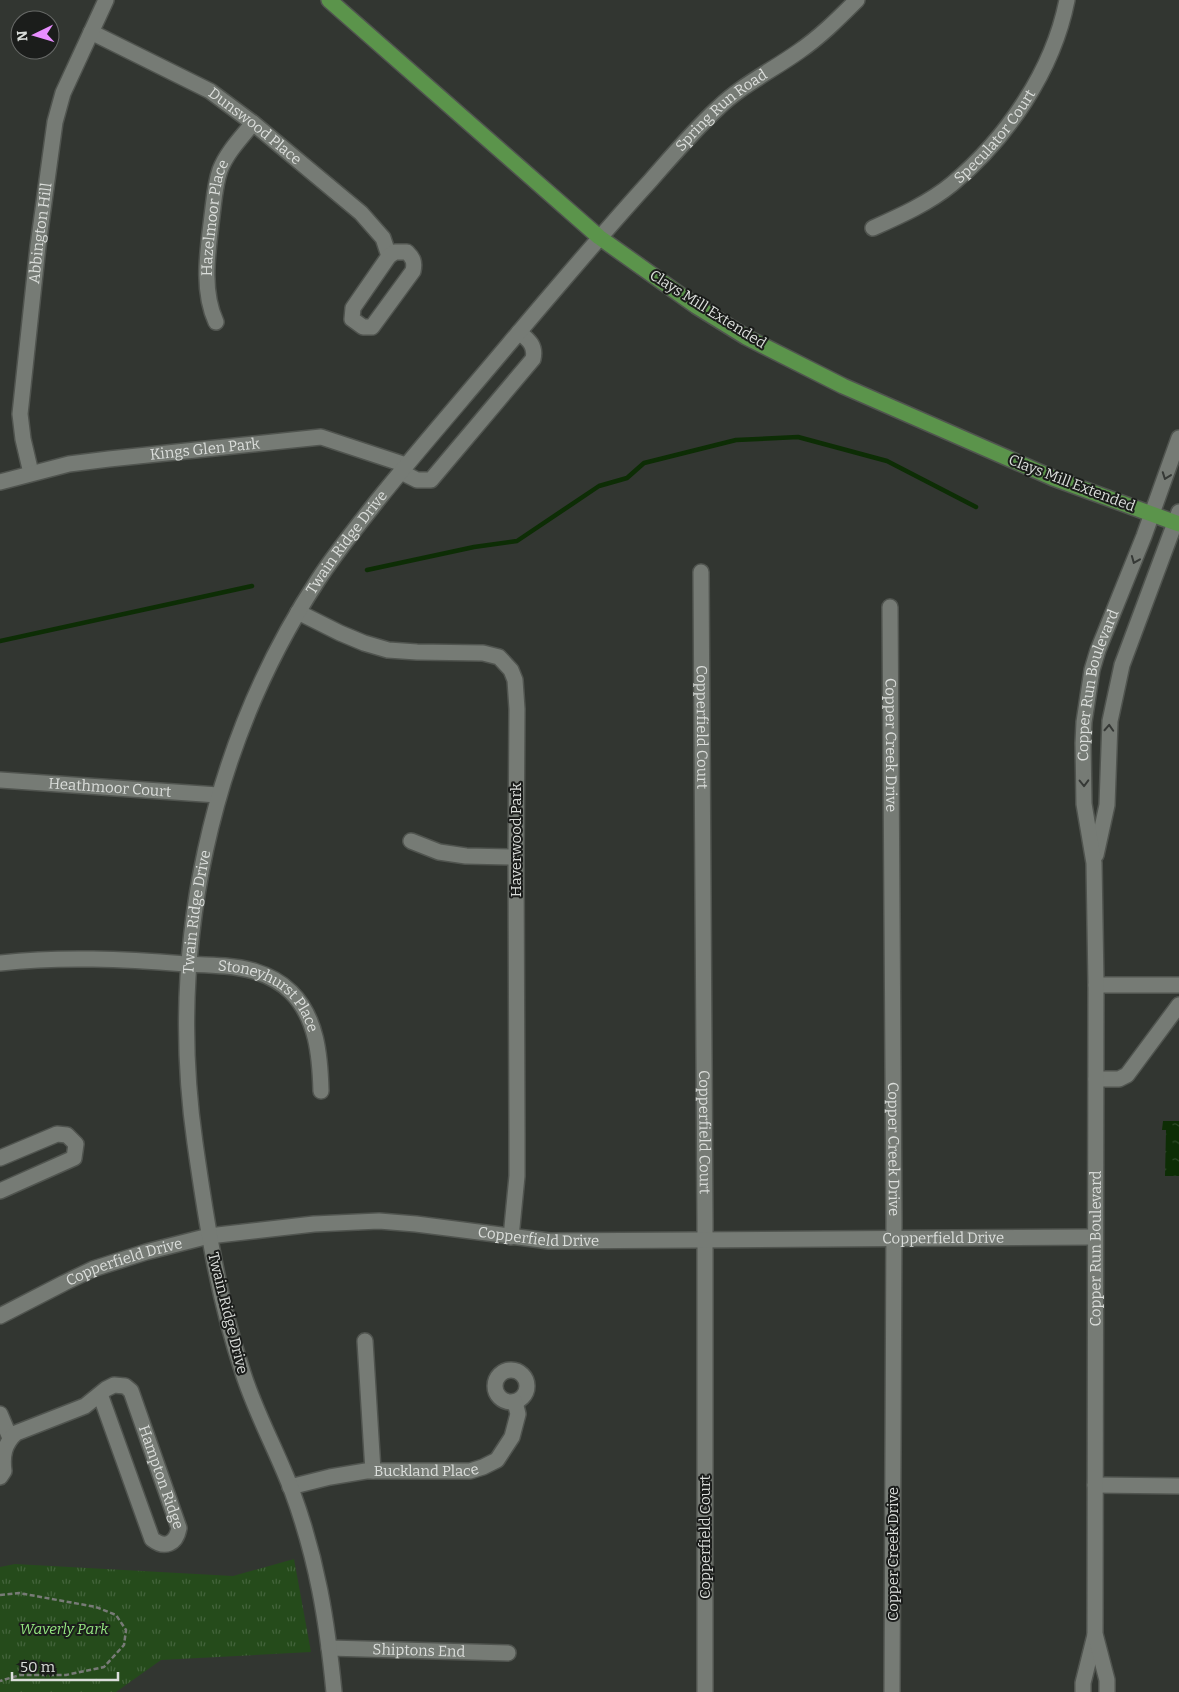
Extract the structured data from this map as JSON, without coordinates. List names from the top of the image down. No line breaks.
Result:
{"streets":{"main road":["Clays Mill Extended"],"street":["Spring Run Road","Dunswood Place","Speculator Court","Hazelmoor Place","Abbington Hill","Kings Glen Park","Twain Ridge Drive","Copper Run Boulevard","Copperfield Court","Copper Creek Drive","Heathmoor Court","Haverwood Park","Stoneyhurst Place","Copperfield Drive","Buckland Place","Hampton Ridge","Shiptons End"]},"crossings":[["Spring Run Road","Clays Mill Extended"],["Spring Run Road","Twain Ridge Drive"],["Dunswood Place","Hazelmoor Place"],["Dunswood Place","Abbington Hill"],["Abbington Hill","Kings Glen Park"],["Clays Mill Extended","Twain Ridge Drive"],["Clays Mill Extended","Copper Run Boulevard"],["Kings Glen Park","Twain Ridge Drive"],["Twain Ridge Drive","Heathmoor Court"],["Twain Ridge Drive","Haverwood Park"],["Twain Ridge Drive","Stoneyhurst Place"],["Twain Ridge Drive","Copperfield Drive"],["Twain Ridge Drive","Buckland Place"],["Twain Ridge Drive","Shiptons End"],["Copper Run Boulevard","Copperfield Drive"],["Copperfield Court","Copperfield Drive"],["Copper Creek Drive","Copperfield Drive"],["Haverwood Park","Copperfield Drive"]],"parks":["Waverly Park"],"scale_bar":"50 m","north":"left"}
